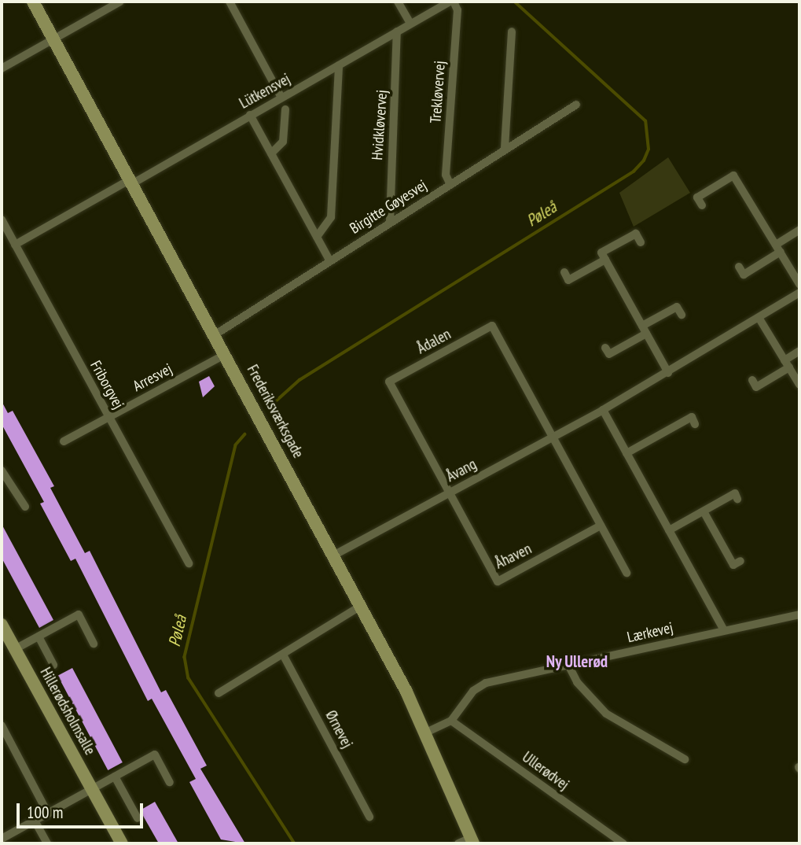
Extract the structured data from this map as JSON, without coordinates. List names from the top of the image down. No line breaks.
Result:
{"streets":{"street":["Lütkensvej","Trekløvervej","Hvidkløvervej","Birgitte Gøyesvej","Ådalen","Arresvej","Friborgvej","Frederiksværksgade","Åvang","Åhaven","Lærkevej","Hillerødsholmsalle","Ørnevej","Ullerødvej"]},"crossings":[["Lütkensvej","Trekløvervej"],["Lütkensvej","Hvidkløvervej"],["Lütkensvej","Friborgvej"],["Lütkensvej","Frederiksværksgade"],["Trekløvervej","Birgitte Gøyesvej"],["Hvidkløvervej","Birgitte Gøyesvej"],["Birgitte Gøyesvej","Frederiksværksgade"],["Ådalen","Åvang"],["Ådalen","Åhaven"],["Arresvej","Friborgvej"],["Arresvej","Frederiksværksgade"],["Frederiksværksgade","Åvang"],["Frederiksværksgade","Lærkevej"],["Åvang","Åhaven"],["Lærkevej","Ullerødvej"]],"districts":["Ny Ullerød"],"water":["Pøleå"],"scale_bar":"100 m"}
